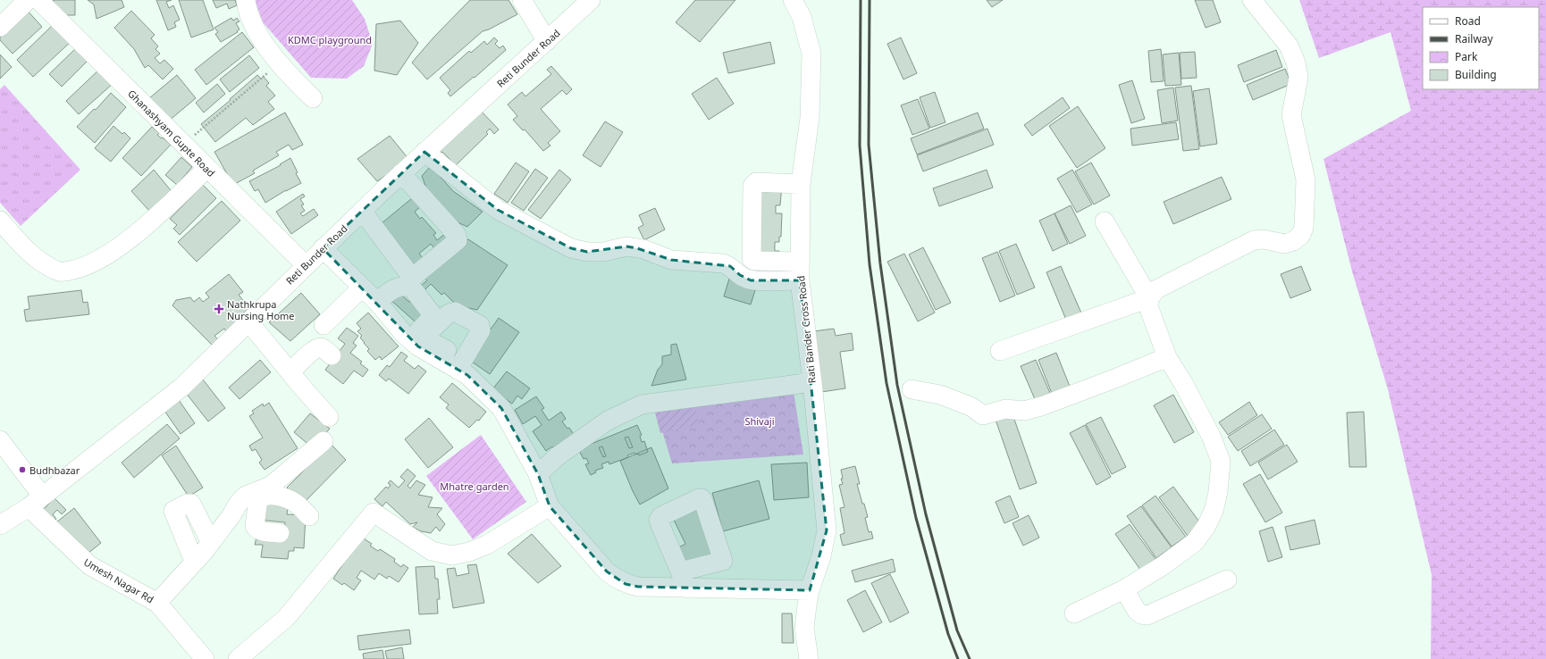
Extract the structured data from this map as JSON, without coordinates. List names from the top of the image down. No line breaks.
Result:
{"streets":{"street":["Reti Bunder Road","Ghanashyam Gupte Road","Rati Bander Cross Road","Umesh Nagar Rd"]},"crossings":[["Reti Bunder Road","Ghanashyam Gupte Road"],["Reti Bunder Road","Umesh Nagar Rd"]],"parks":["KDMC playground","Shivaji","Mhatre garden"],"places":{"health":["Nathkrupa Nursing Home"],"other":["Budhbazar"]},"legend":["Road","Railway","Park","Building"]}
